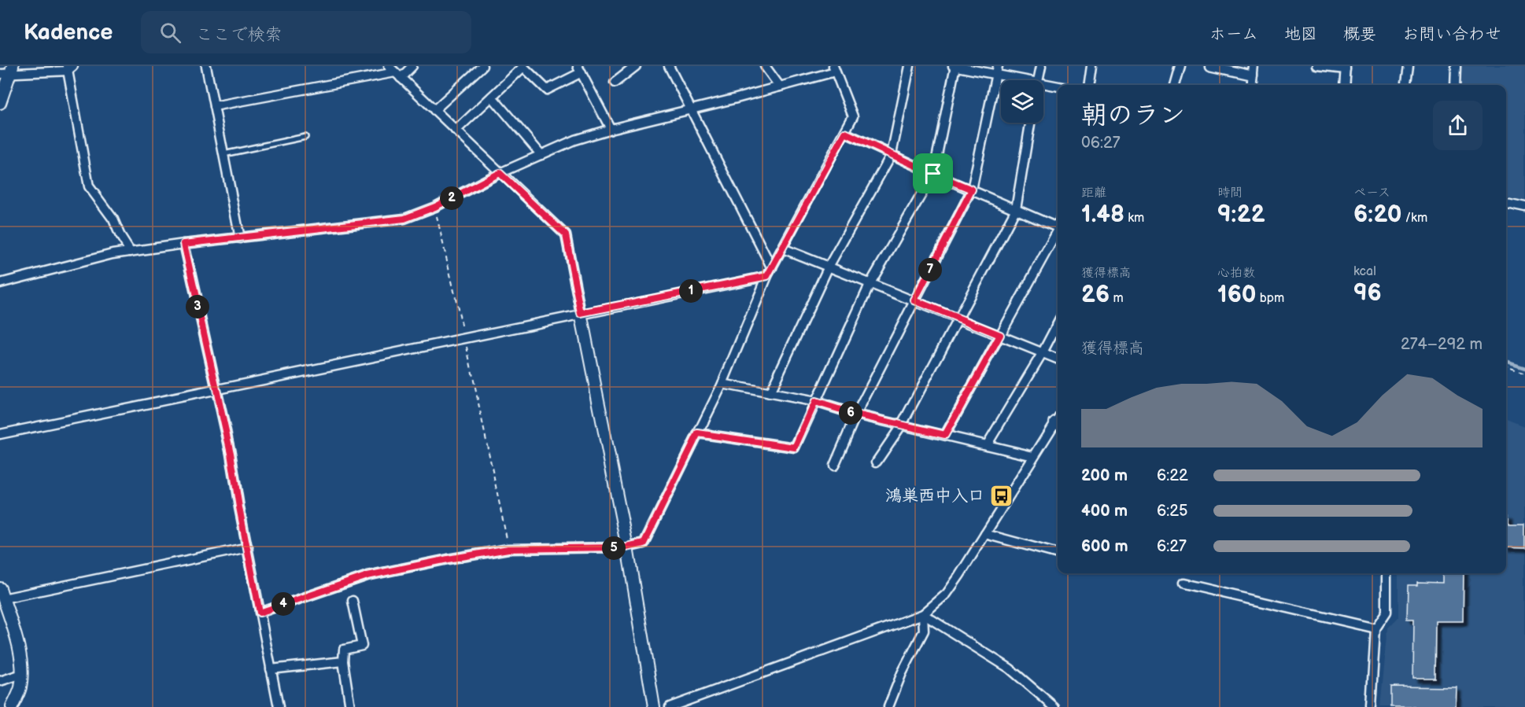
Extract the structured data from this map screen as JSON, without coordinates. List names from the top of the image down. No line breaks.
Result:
{"places":{"bus stop":["鴻巣西中入口"]},"page":{"header":"Kadence","search":"ここで検索","nav":["ホーム","地図","概要","お問い合わせ"],"heading":["朝のラン","06:27"],"stats":[["距離","1.48 km"],["時間","9:22"],["ペース","6:20 /km"],["獲得標高","26 m"],["心拍数","160 bpm"],["kcal","96"]],"pins":["2","7","1","3","6","5","4"],"chart":["獲得標高","274–292 m"],"list":[{"name":"200 m","note":"6:22"},{"name":"400 m","note":"6:25"},{"name":"600 m","note":"6:27"}]}}
